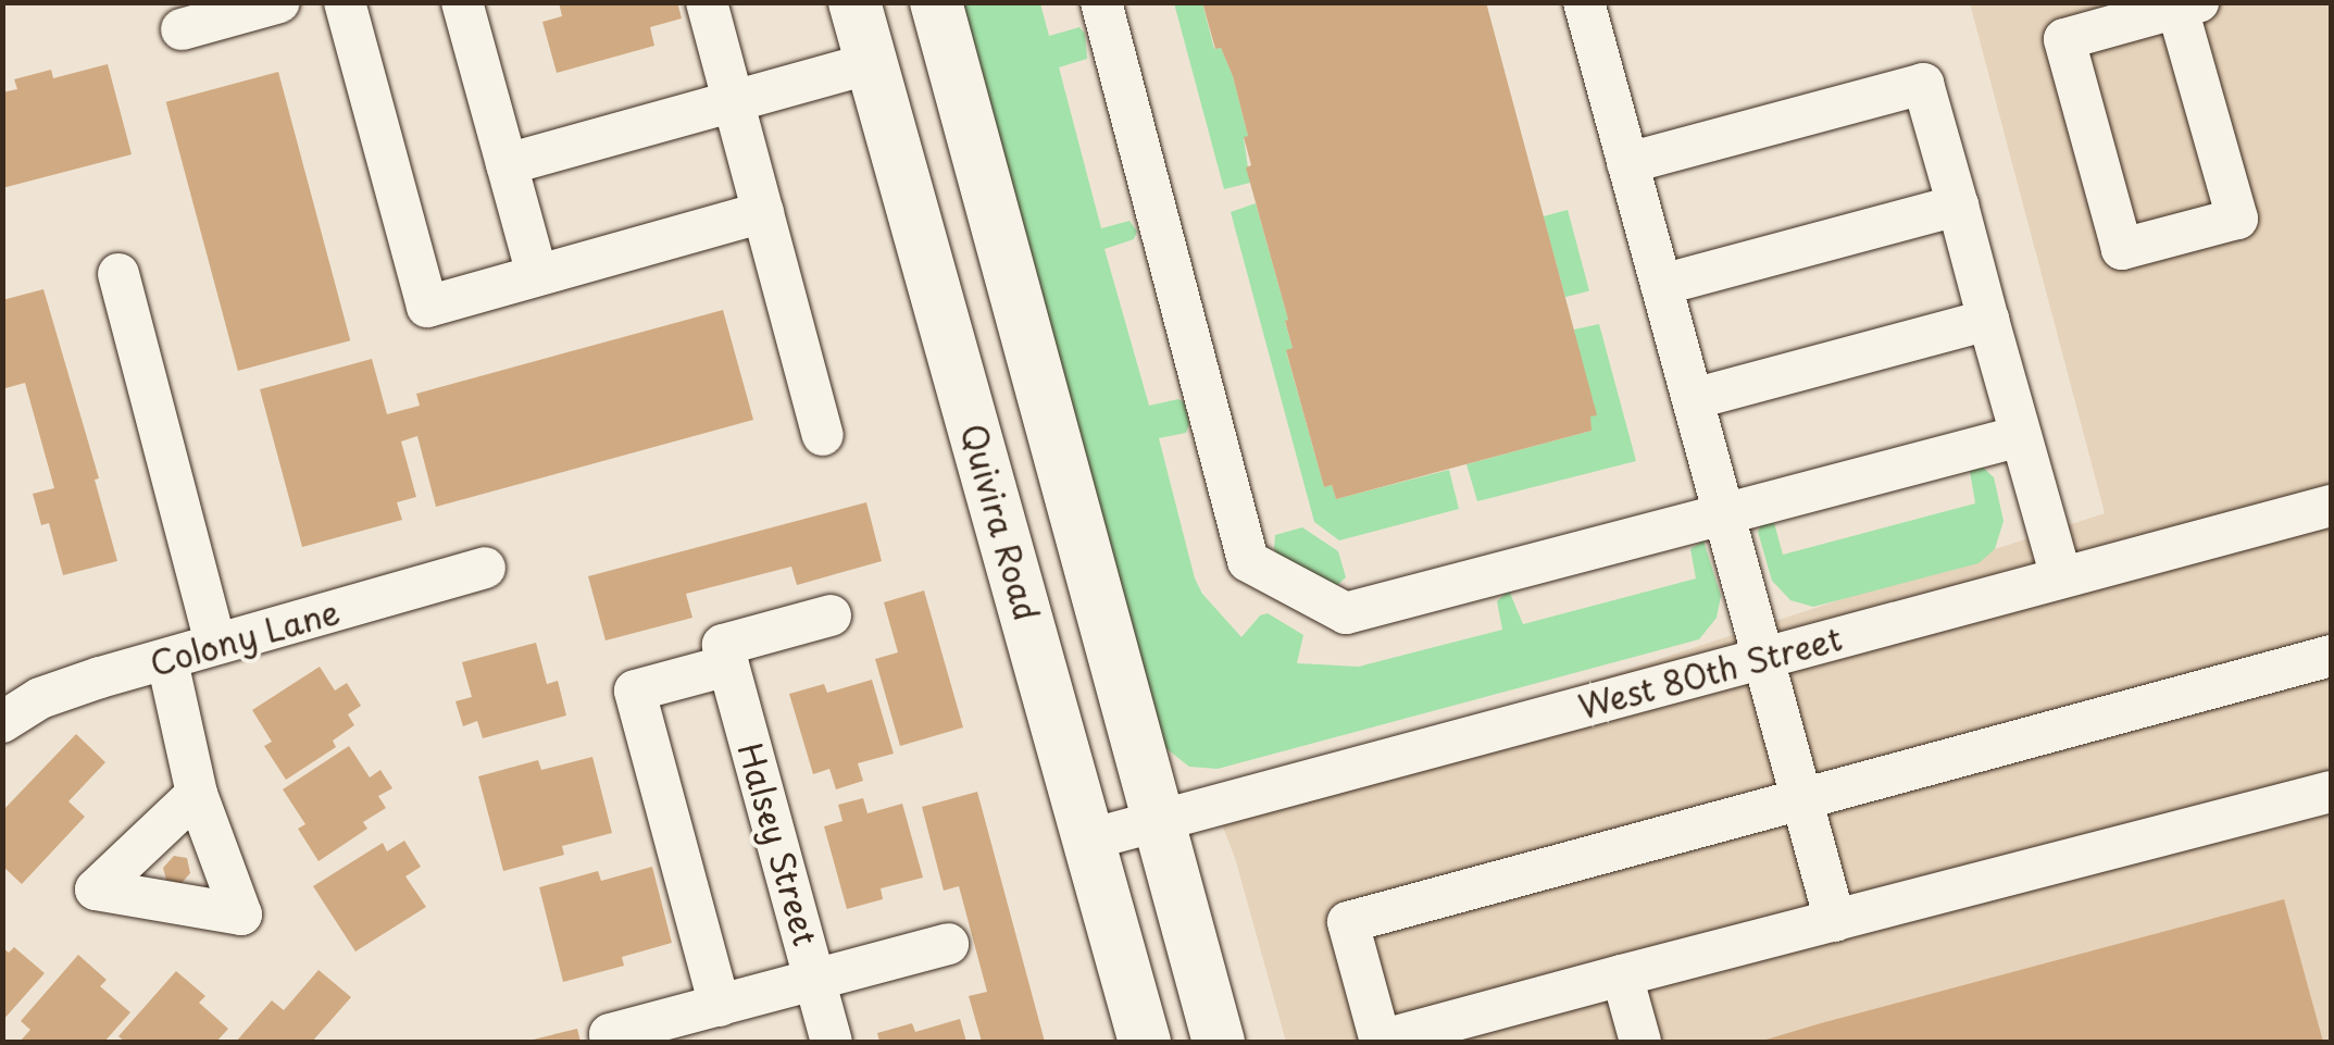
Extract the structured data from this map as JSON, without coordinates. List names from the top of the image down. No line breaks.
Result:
{"streets":{"main road":["Quivira Road"],"street":["Colony Lane","West 80th Street","Halsey Street"]},"crossings":[["Quivira Road","West 80th Street"]]}
